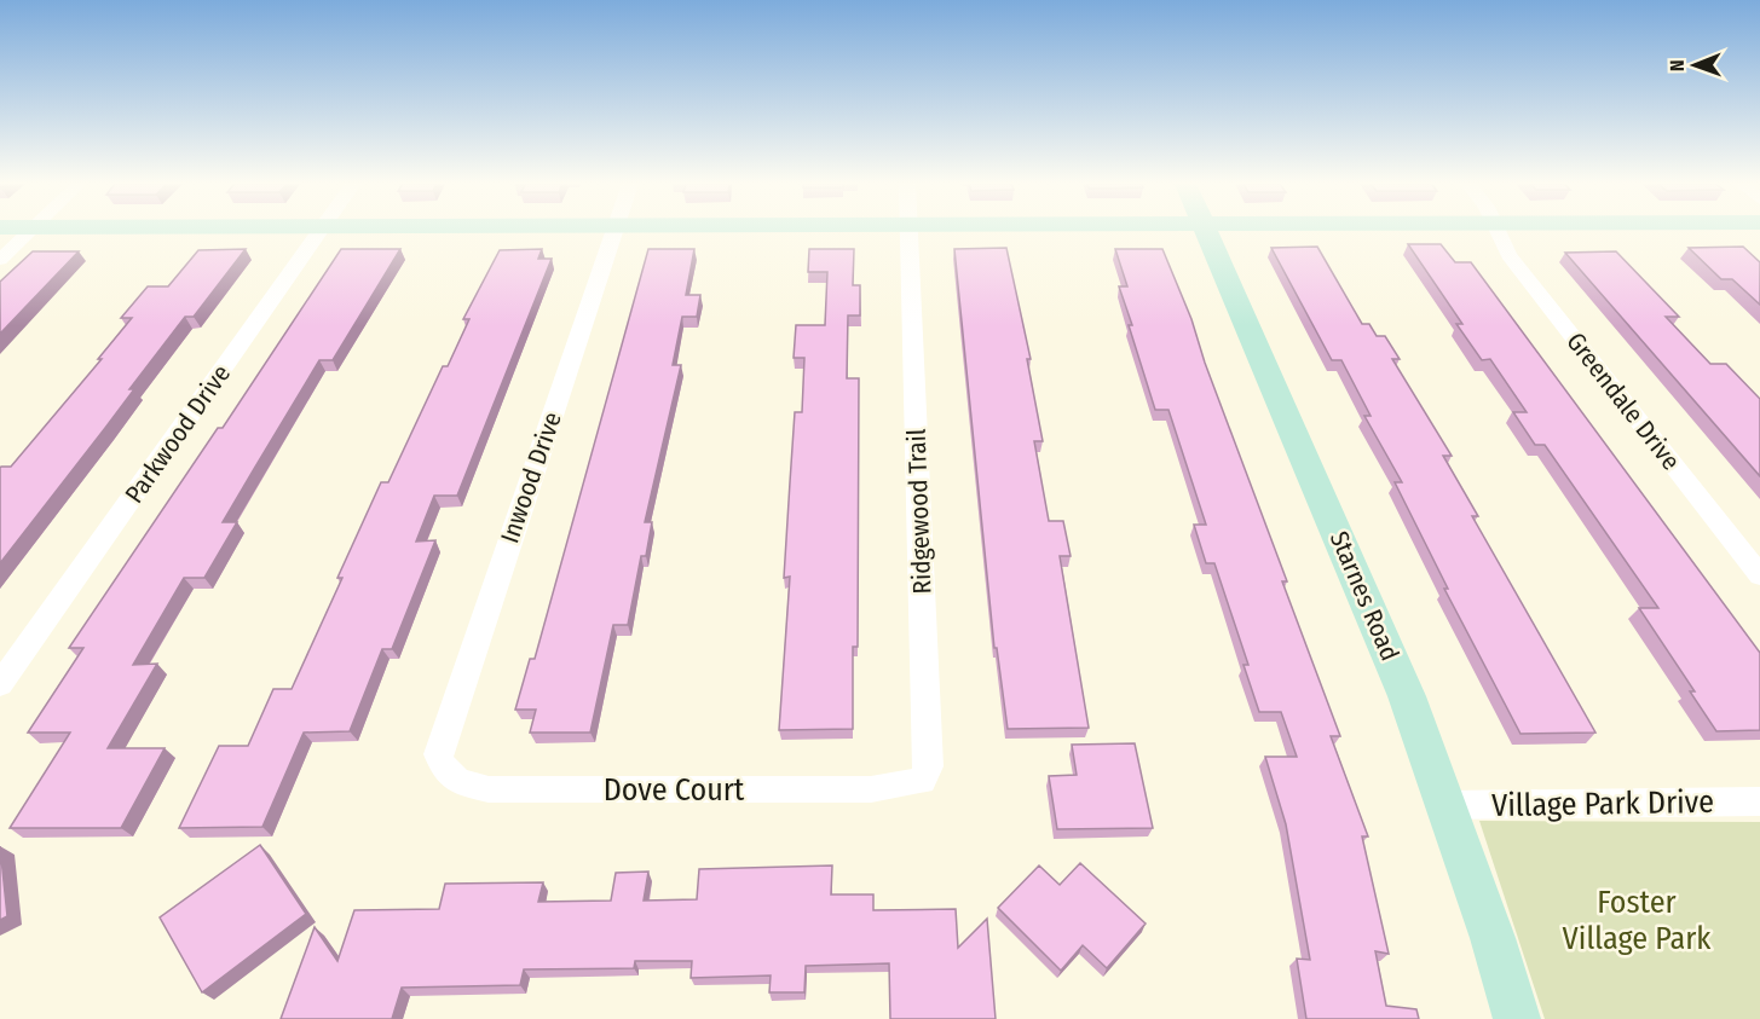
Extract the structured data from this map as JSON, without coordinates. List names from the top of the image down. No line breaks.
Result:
{"streets":{"main road":["Starnes Road"],"street":["Greendale Drive","Parkwood Drive","Inwood Drive","Ridgewood Trail","Dove Court","Village Park Drive"]},"crossings":[["Inwood Drive","Dove Court"],["Ridgewood Trail","Dove Court"],["Starnes Road","Village Park Drive"]],"parks":["Foster Village Park"],"north":"left"}
